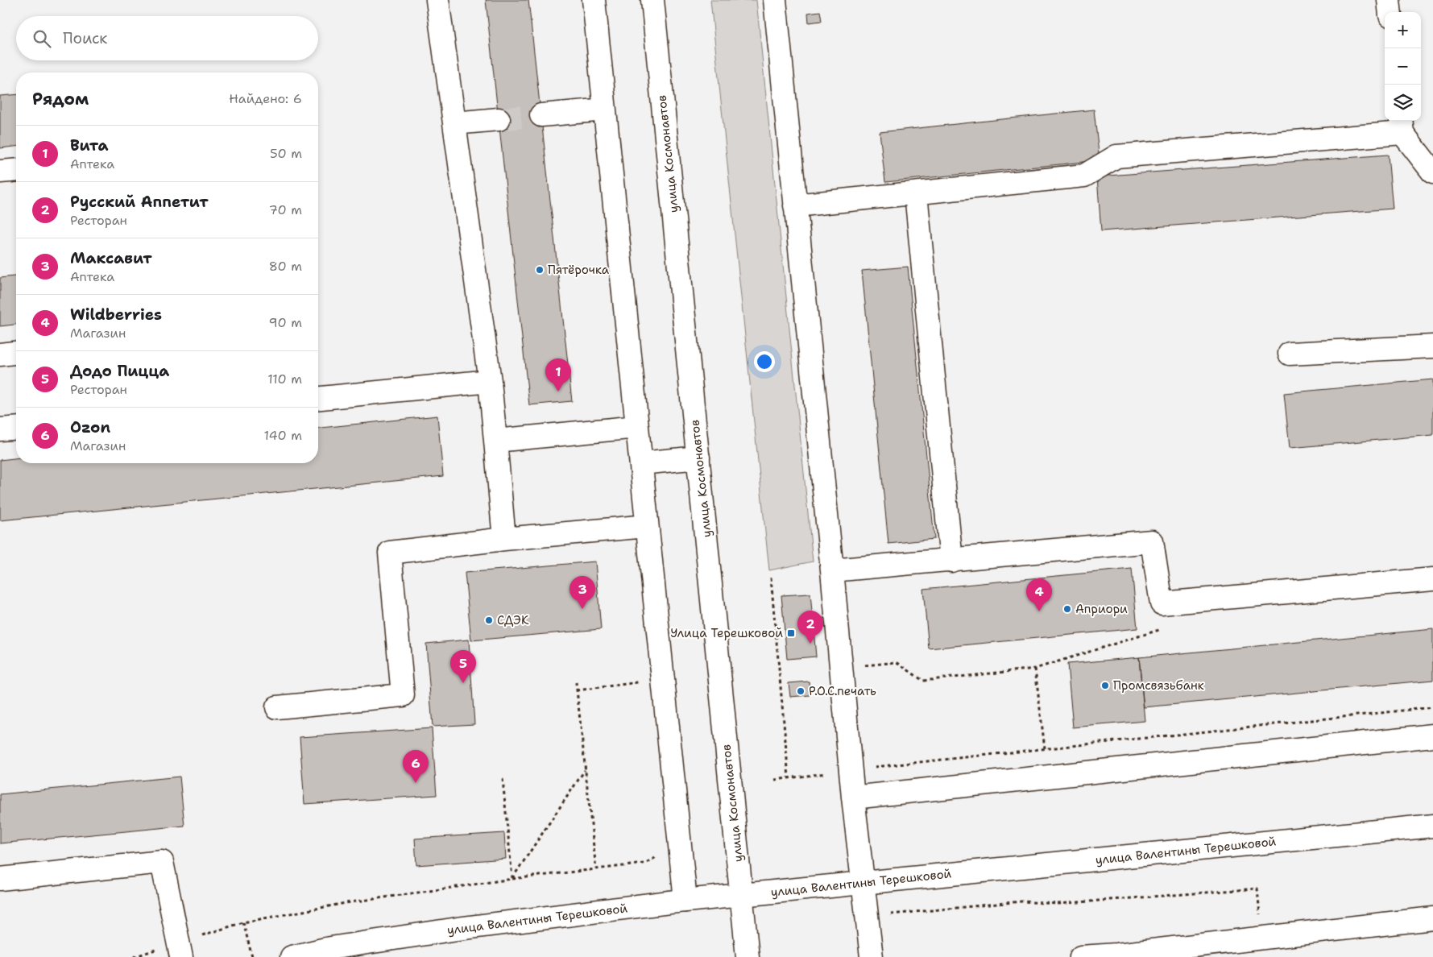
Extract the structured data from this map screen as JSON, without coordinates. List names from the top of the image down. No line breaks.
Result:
{"streets":{"main road":["улица Космонавтов","улица Валентины Терешковой"]},"crossings":[["улица Космонавтов","улица Валентины Терешковой"]],"places":{"other":["Пятёрочка","Априори","СДЭК","Промсвязьбанк","Р.О.С.печать"],"transit":["Улица Терешковой"]},"page":{"map_buttons":["+","−"],"search":"Поиск","heading":["Рядом","Найдено: 6"],"list":[{"mark":"1","name":"Вита","note":"Аптека","value":"50 m"},{"mark":"2","name":"Русский Аппетит","note":"Ресторан","value":"70 m"},{"mark":"3","name":"Максавит","note":"Аптека","value":"80 m"},{"mark":"4","name":"Wildberries","note":"Магазин","value":"90 m"},{"mark":"5","name":"Додо Пицца","note":"Ресторан","value":"110 m"},{"mark":"6","name":"Ozon","note":"Магазин","value":"140 m"}],"pins":["1","3","4","2","5","6"]}}
